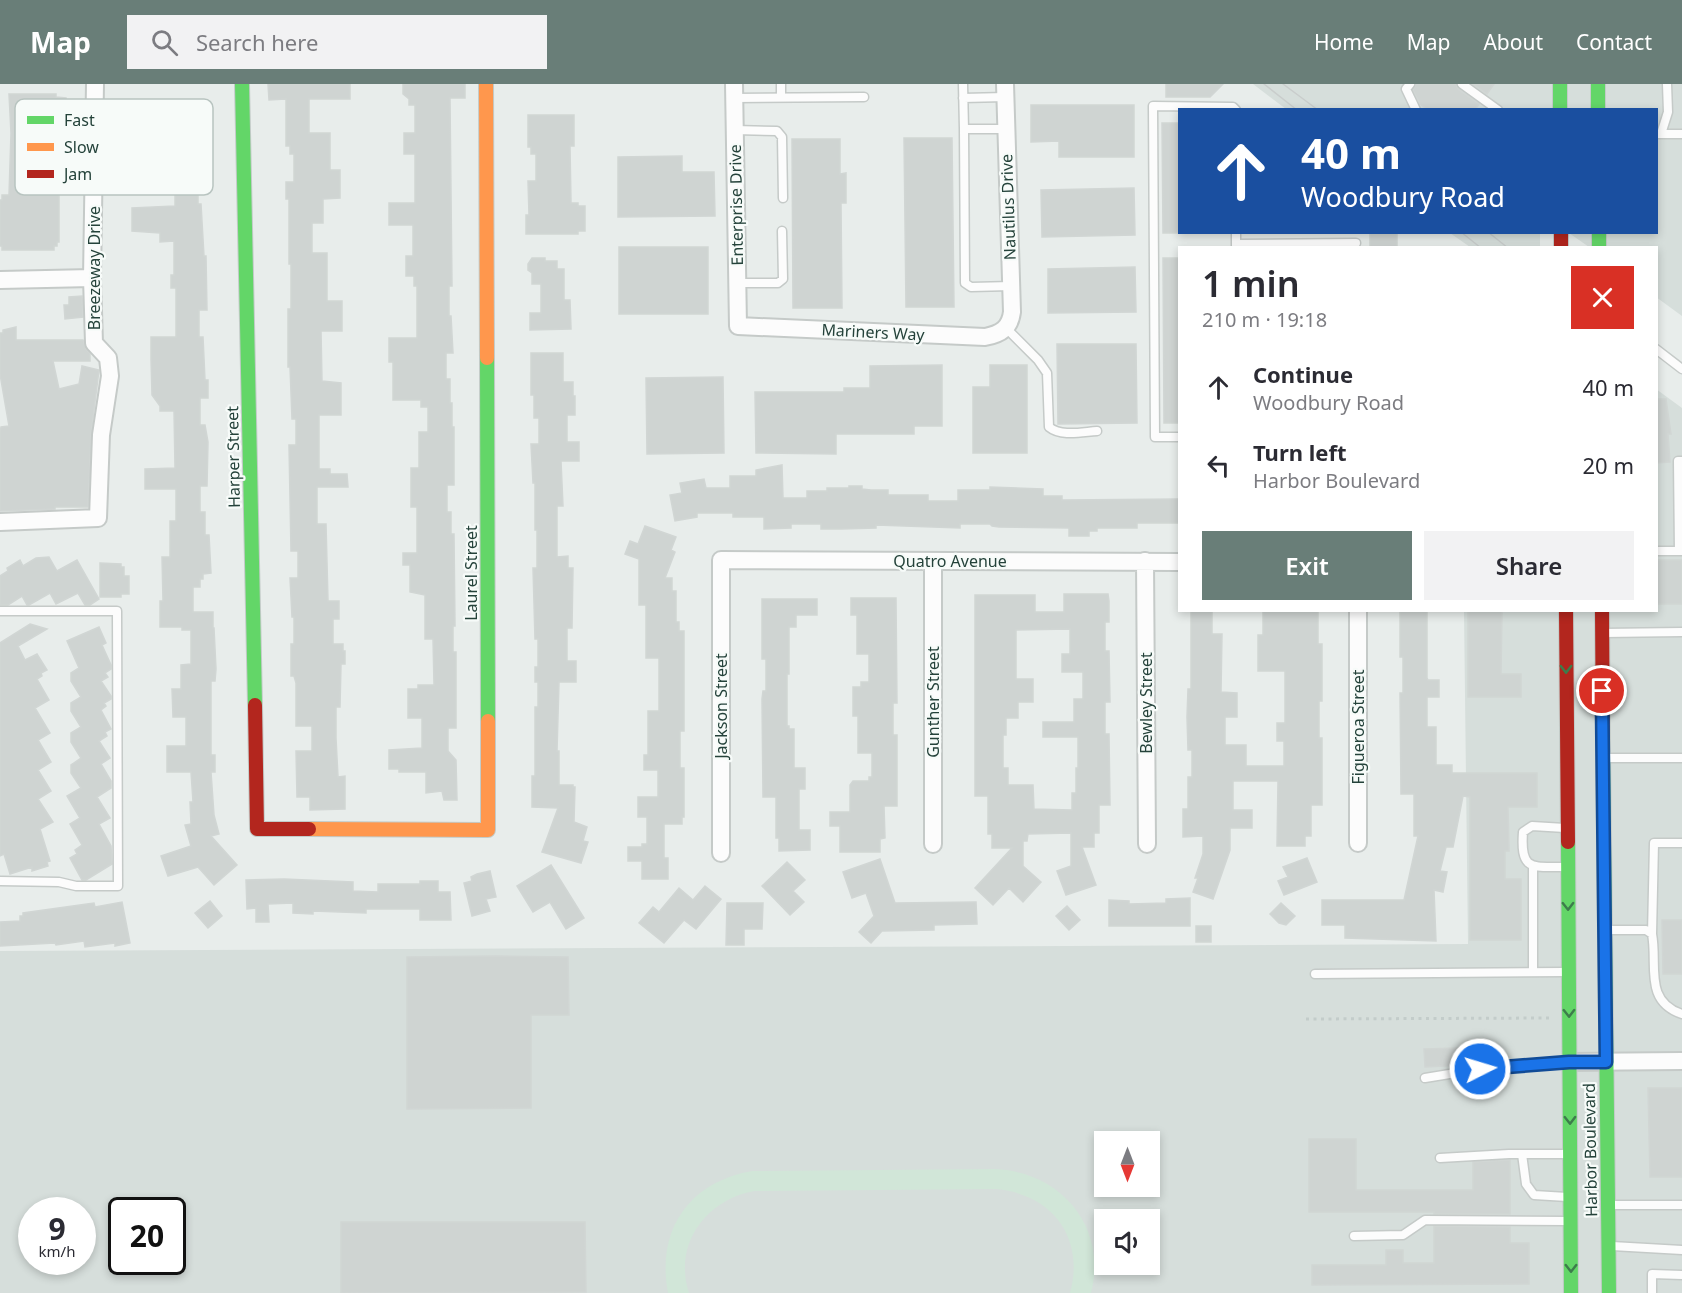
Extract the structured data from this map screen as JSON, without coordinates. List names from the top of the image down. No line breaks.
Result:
{"streets":{"street":["Enterprise Drive","Nautilus Drive","Breezeway Drive","Mariners Way","Harper Street","Quatro Avenue","Laurel Street","Gunther Street","Bewley Street","Jackson Street","Figueroa Street","Harbor Boulevard"]},"crossings":[["Enterprise Drive","Mariners Way"],["Nautilus Drive","Mariners Way"],["Harper Street","Laurel Street"],["Quatro Avenue","Gunther Street"],["Quatro Avenue","Bewley Street"],["Quatro Avenue","Jackson Street"]],"legend":["Fast","Slow","Jam"],"north":"bottom","page":{"header":"Map","search":"Search here","nav":["Home","Map","About","Contact"],"turn":["40 m","Woodbury Road"],"heading":["1 min","210 m · 19:18"],"list":[{"name":"Continue","note":"Woodbury Road","value":"40 m"},{"name":"Turn left","note":"Harbor Boulevard","value":"20 m"}],"buttons":["Exit","Share"],"speed":"9 km/h","limit":"20"}}
